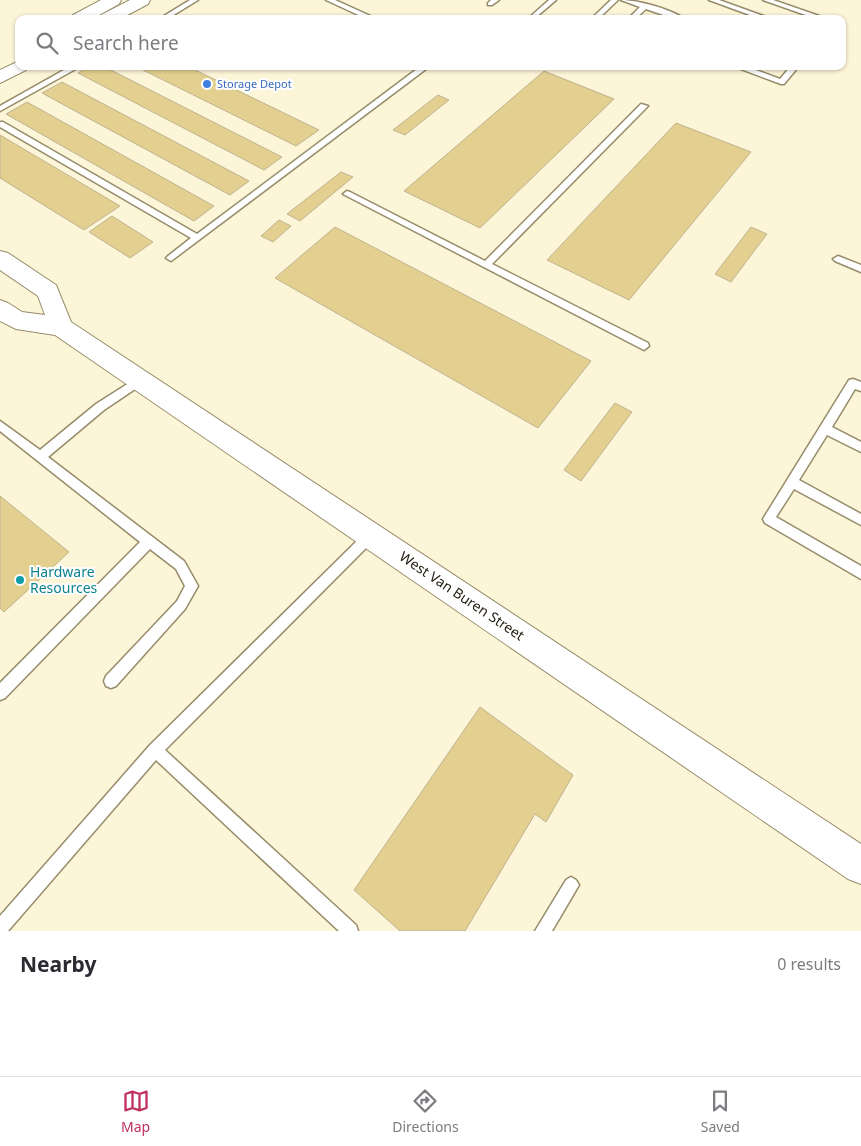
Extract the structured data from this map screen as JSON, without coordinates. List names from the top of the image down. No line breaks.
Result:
{"streets":{"main road":["West Van Buren Street"]},"places":["Storage Depot","Hardware Resources"],"page":{"search":"Search here","heading":["Nearby","0 results"],"nav":["Map","Directions","Saved"]}}
